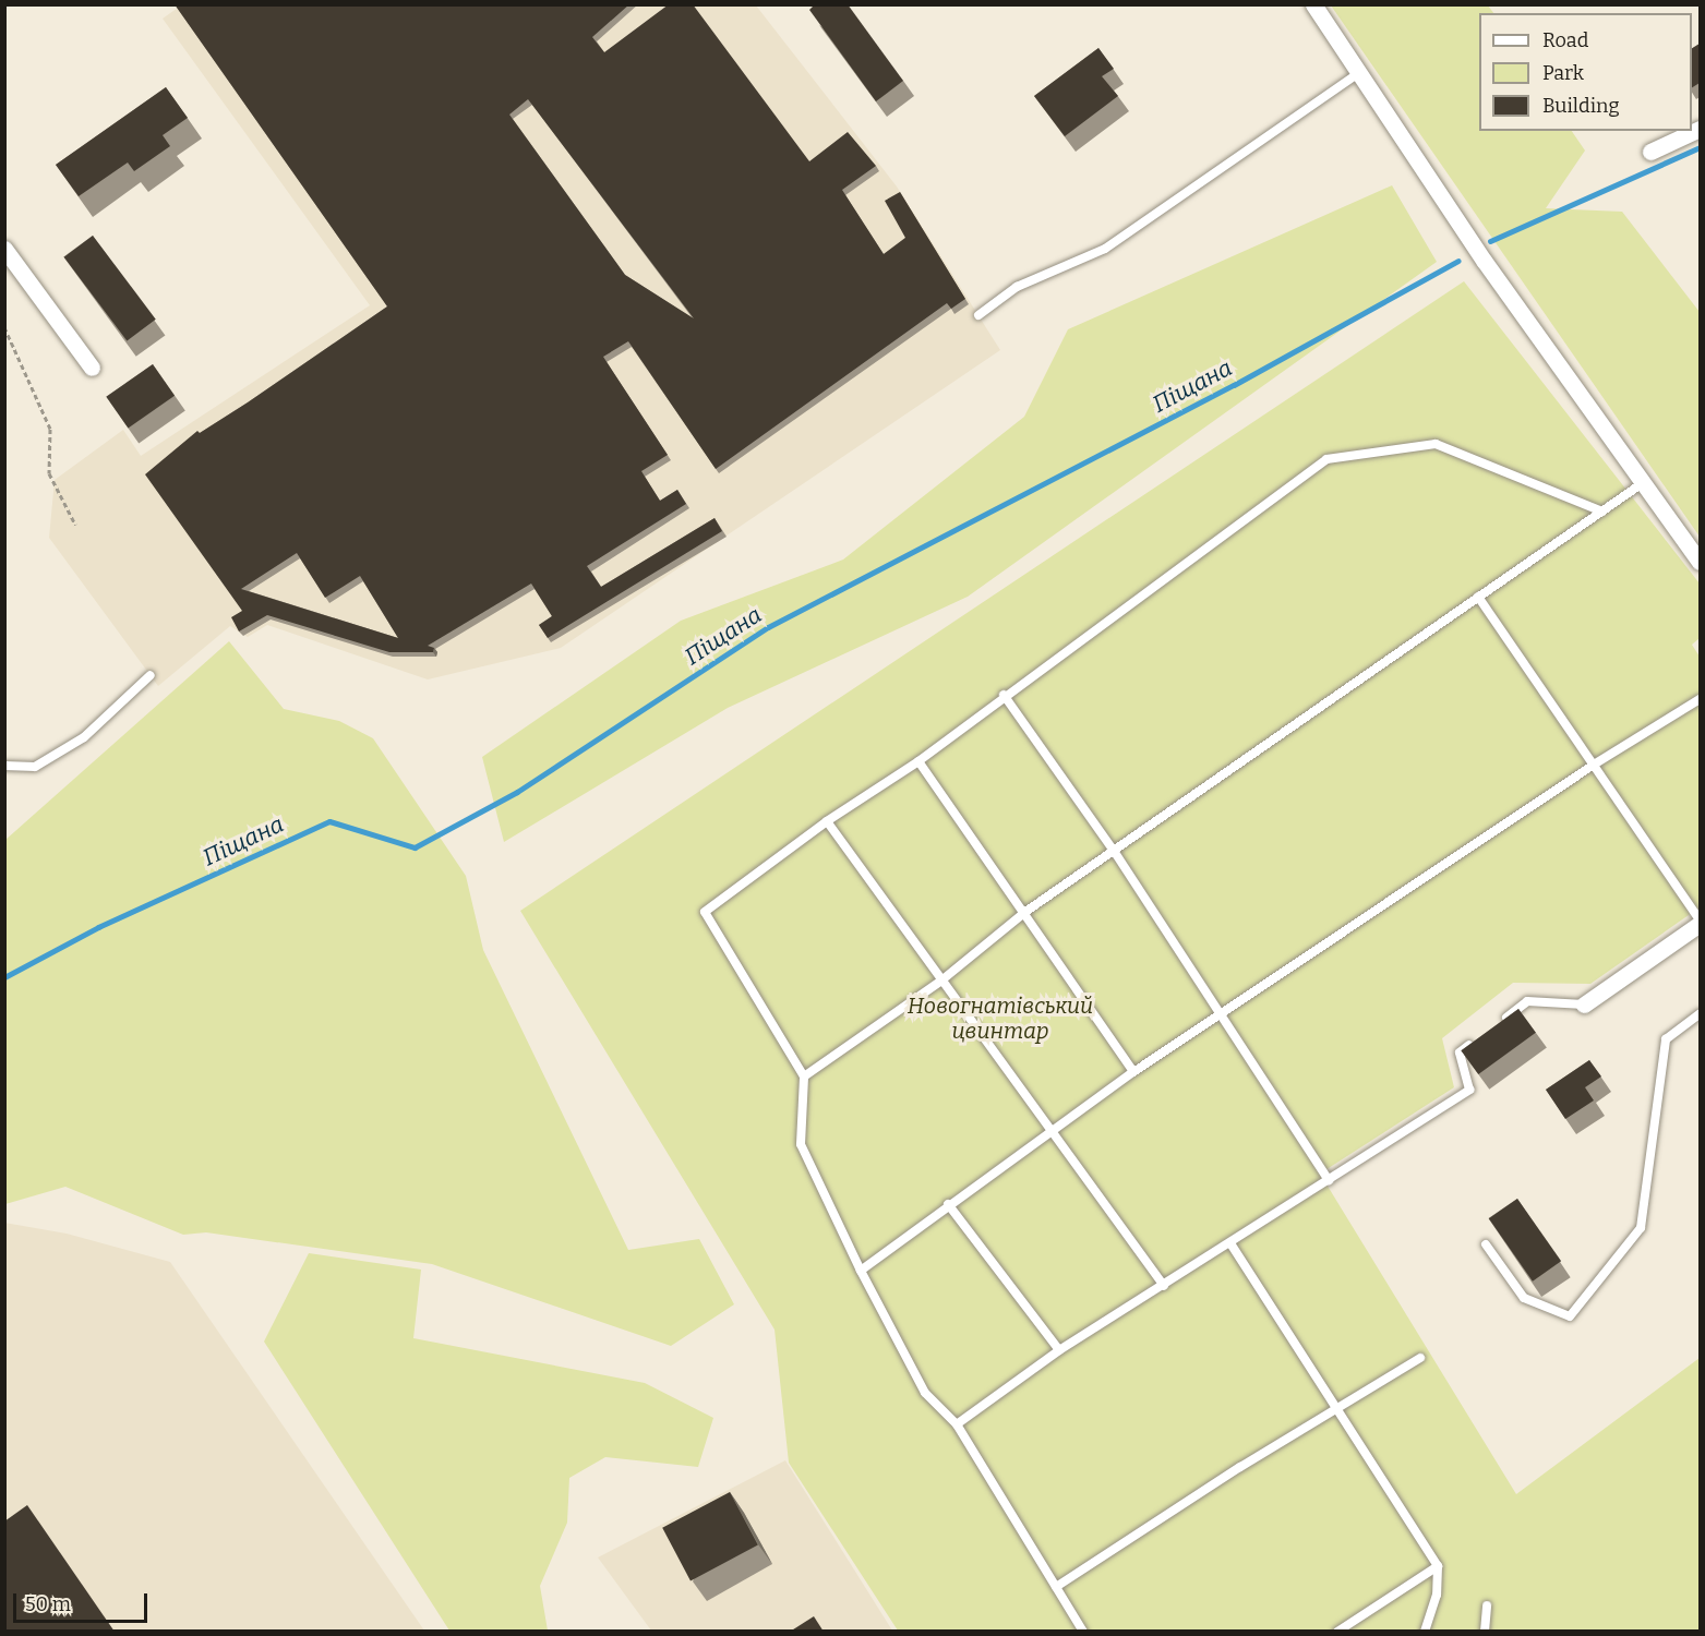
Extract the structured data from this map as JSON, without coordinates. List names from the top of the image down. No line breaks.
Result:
{"water":["Піщана"],"parks":["Новогнатівський цвинтар"],"legend":["Road","Park","Building"],"scale_bar":"50 m"}
